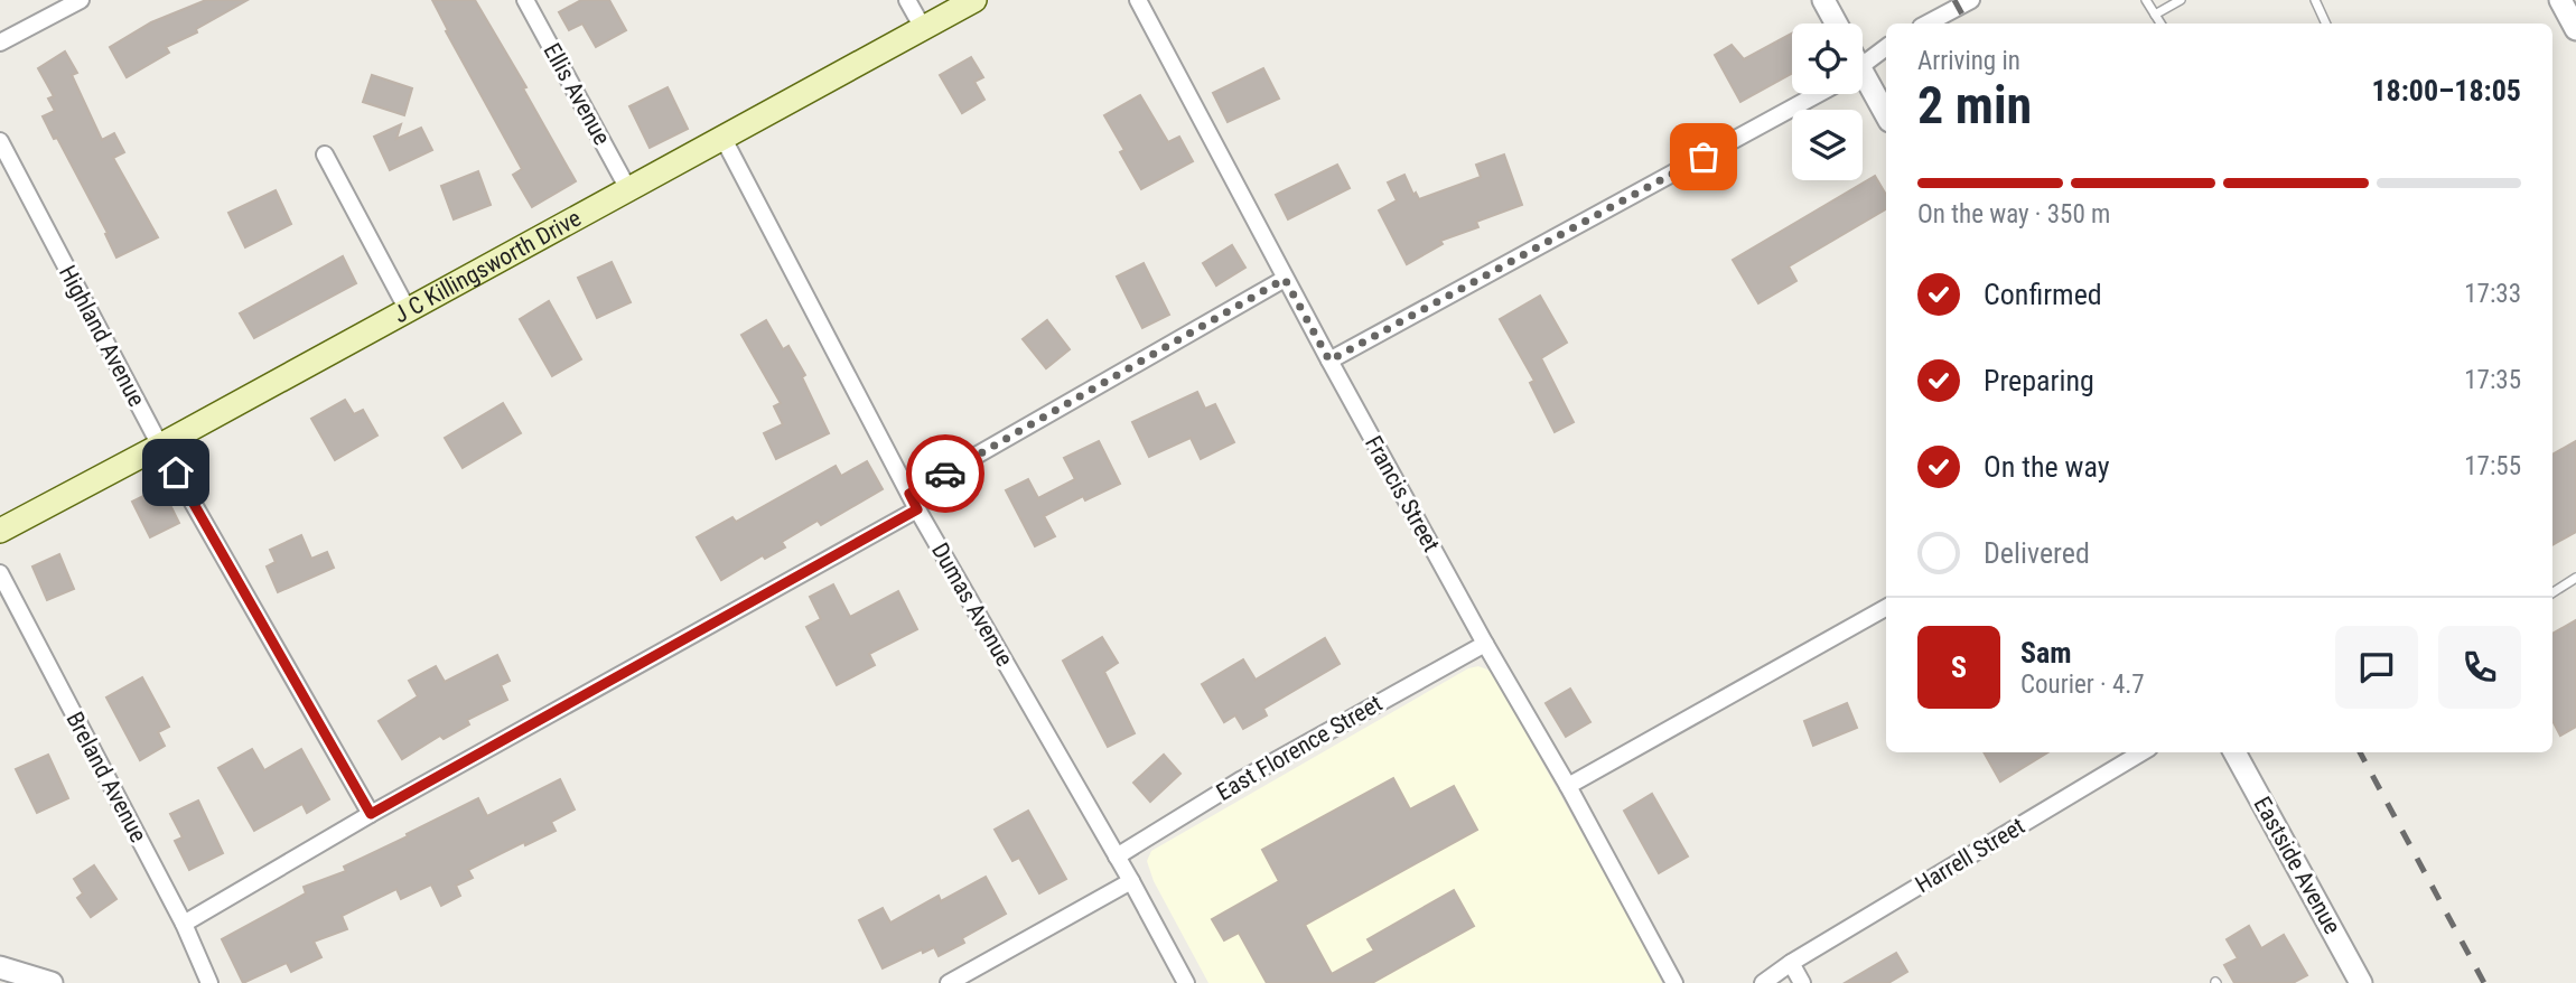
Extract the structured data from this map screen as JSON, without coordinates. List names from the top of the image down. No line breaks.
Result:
{"streets":{"main road":["J C Killingsworth Drive"],"street":["Ellis Avenue","Highland Avenue","Francis Street","Dumas Avenue","East Florence Street","Breland Avenue","Harrell Street","Eastside Avenue"]},"crossings":[["Ellis Avenue","J C Killingsworth Drive"],["J C Killingsworth Drive","Highland Avenue"],["J C Killingsworth Drive","Dumas Avenue"],["Francis Street","East Florence Street"],["Dumas Avenue","East Florence Street"]],"page":{"heading":["2 min","Arriving in","18:00–18:05"],"panel":["Sam","Courier · 4.7"],"bar":"On the way · 350 m","list":[["Confirmed","17:33"],["Preparing","17:35"],["On the way","17:55"],"Delivered"],"round":"S"}}
